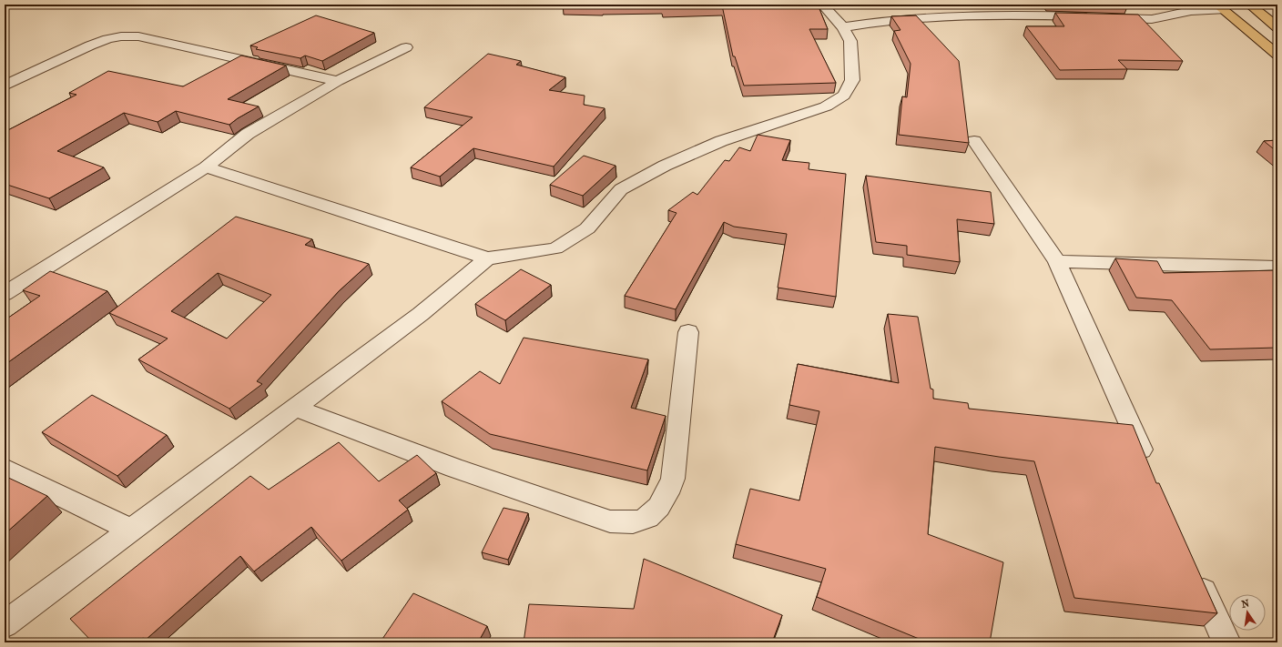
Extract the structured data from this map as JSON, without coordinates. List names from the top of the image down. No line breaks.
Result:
{"north":"top"}
